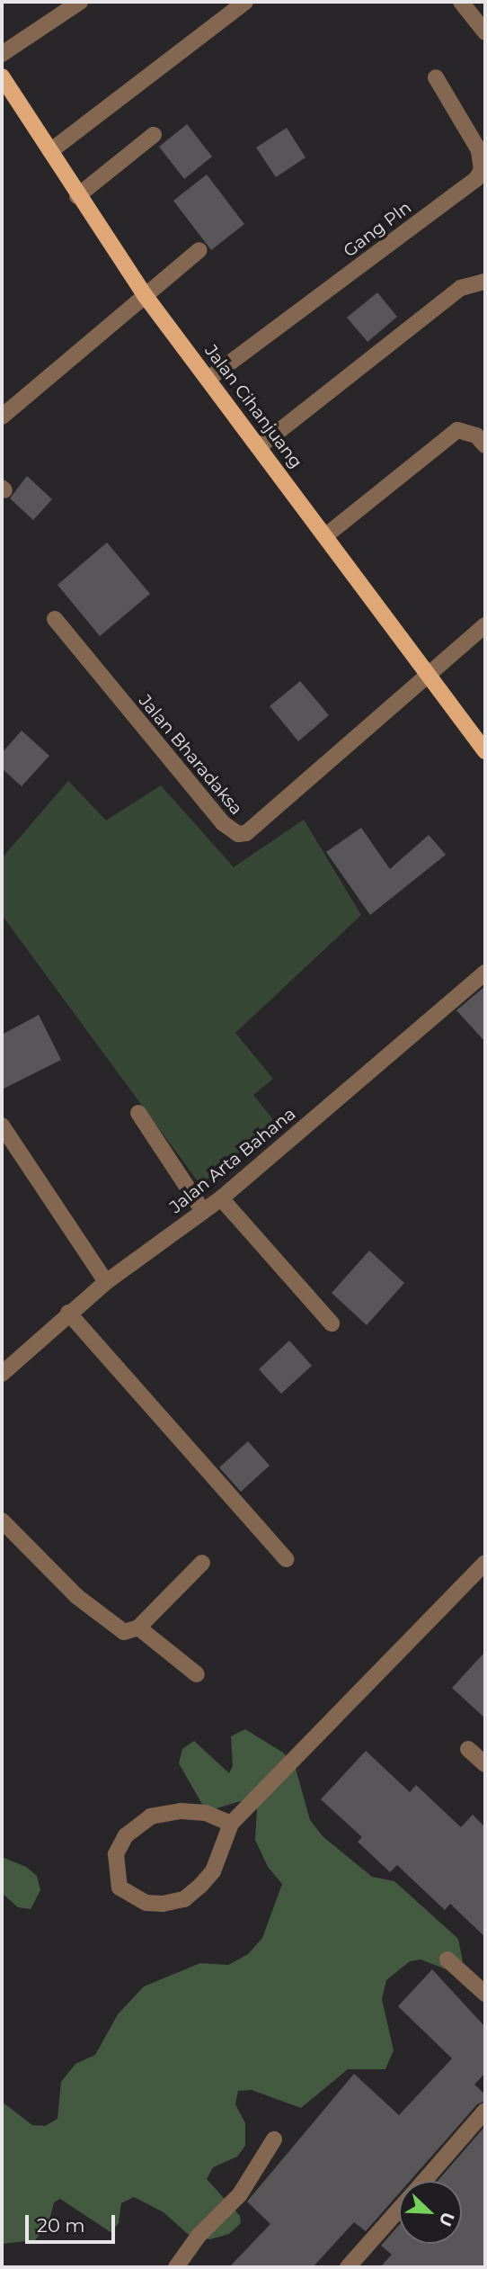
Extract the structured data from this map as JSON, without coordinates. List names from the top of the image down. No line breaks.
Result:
{"streets":{"main road":["Jalan Cihanjuang"],"street":["Gang Pln","Jalan Bharadaksa","Jalan Arta Bahana"]},"crossings":[["Gang Pln","Jalan Cihanjuang"],["Jalan Cihanjuang","Jalan Bharadaksa"]],"scale_bar":"20 m","north":"bottom right"}
